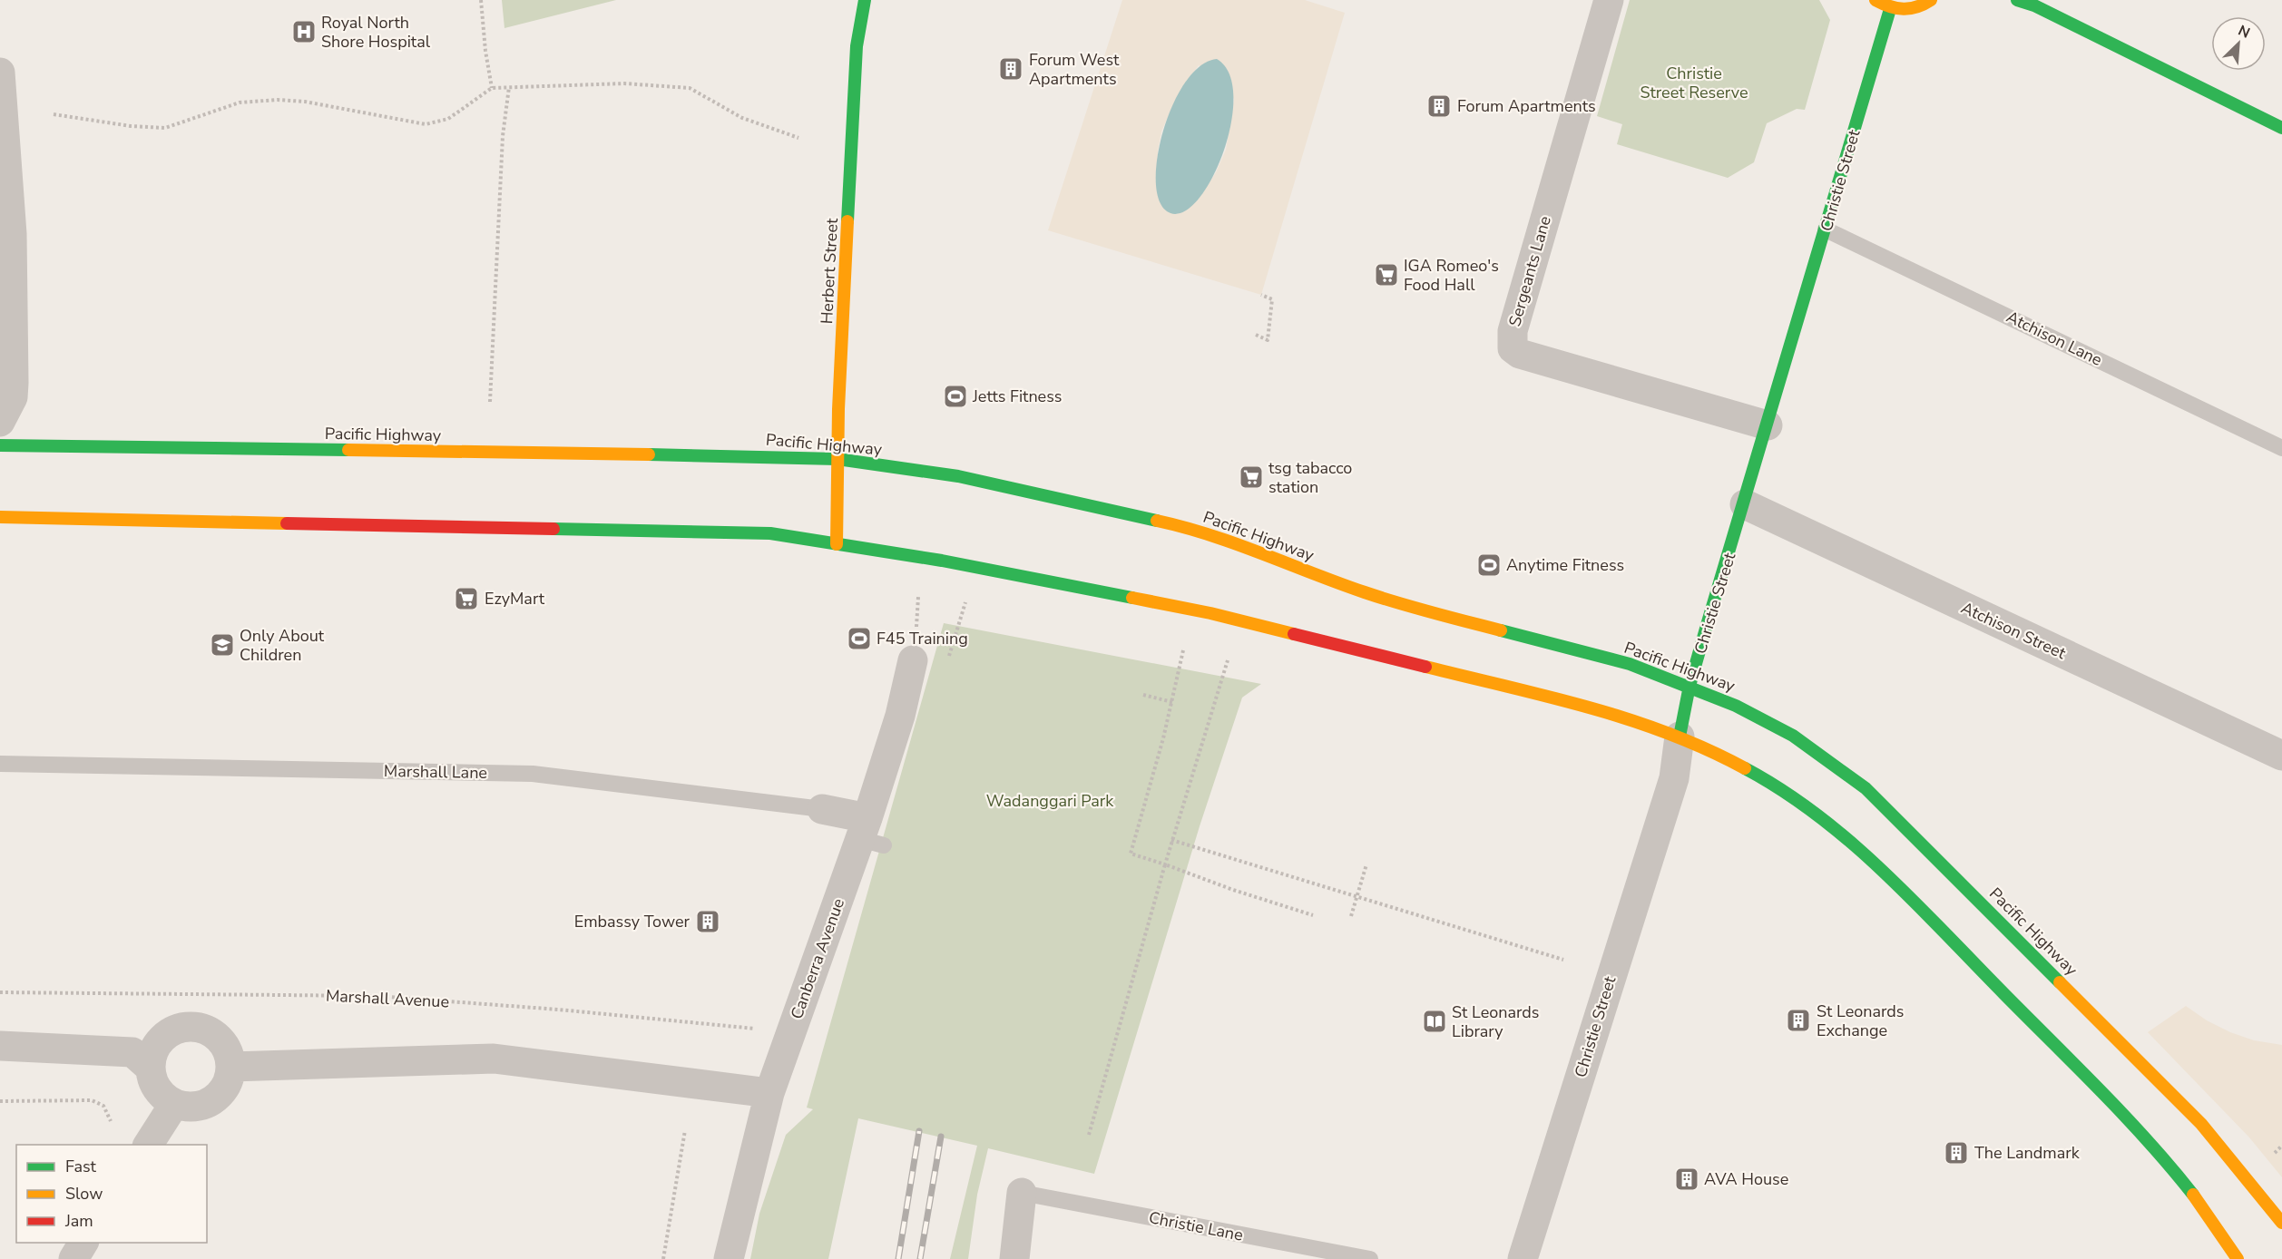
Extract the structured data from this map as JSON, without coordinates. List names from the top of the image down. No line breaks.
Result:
{"streets":{"main road":["Christie Street","Herbert Street","Pacific Highway"],"street":["Sergeants Lane","Atchison Street","Marshall Lane","Canberra Avenue"],"lane":["Atchison Lane","Christie Lane"],"path":["Marshall Avenue"]},"crossings":[["Christie Street","Sergeants Lane"],["Christie Street","Atchison Lane"],["Christie Street","Pacific Highway"],["Christie Street","Atchison Street"],["Herbert Street","Pacific Highway"],["Marshall Lane","Canberra Avenue"]],"parks":["Christie Street Reserve","Wadanggari Park"],"places":{"hospital":["Royal North Shore Hospital"],"building":["Forum West Apartments","Forum Apartments","Embassy Tower","St Leonards Exchange","The Landmark","AVA House"],"supermarket":["IGA Romeo's Food Hall","tsg tabacco station","EzyMart"],"sports":["Jetts Fitness","Anytime Fitness","F45 Training"],"school or university":["Only About Children"],"library":["St Leonards Library"]},"legend":["Fast","Slow","Jam"],"north":"top right"}
